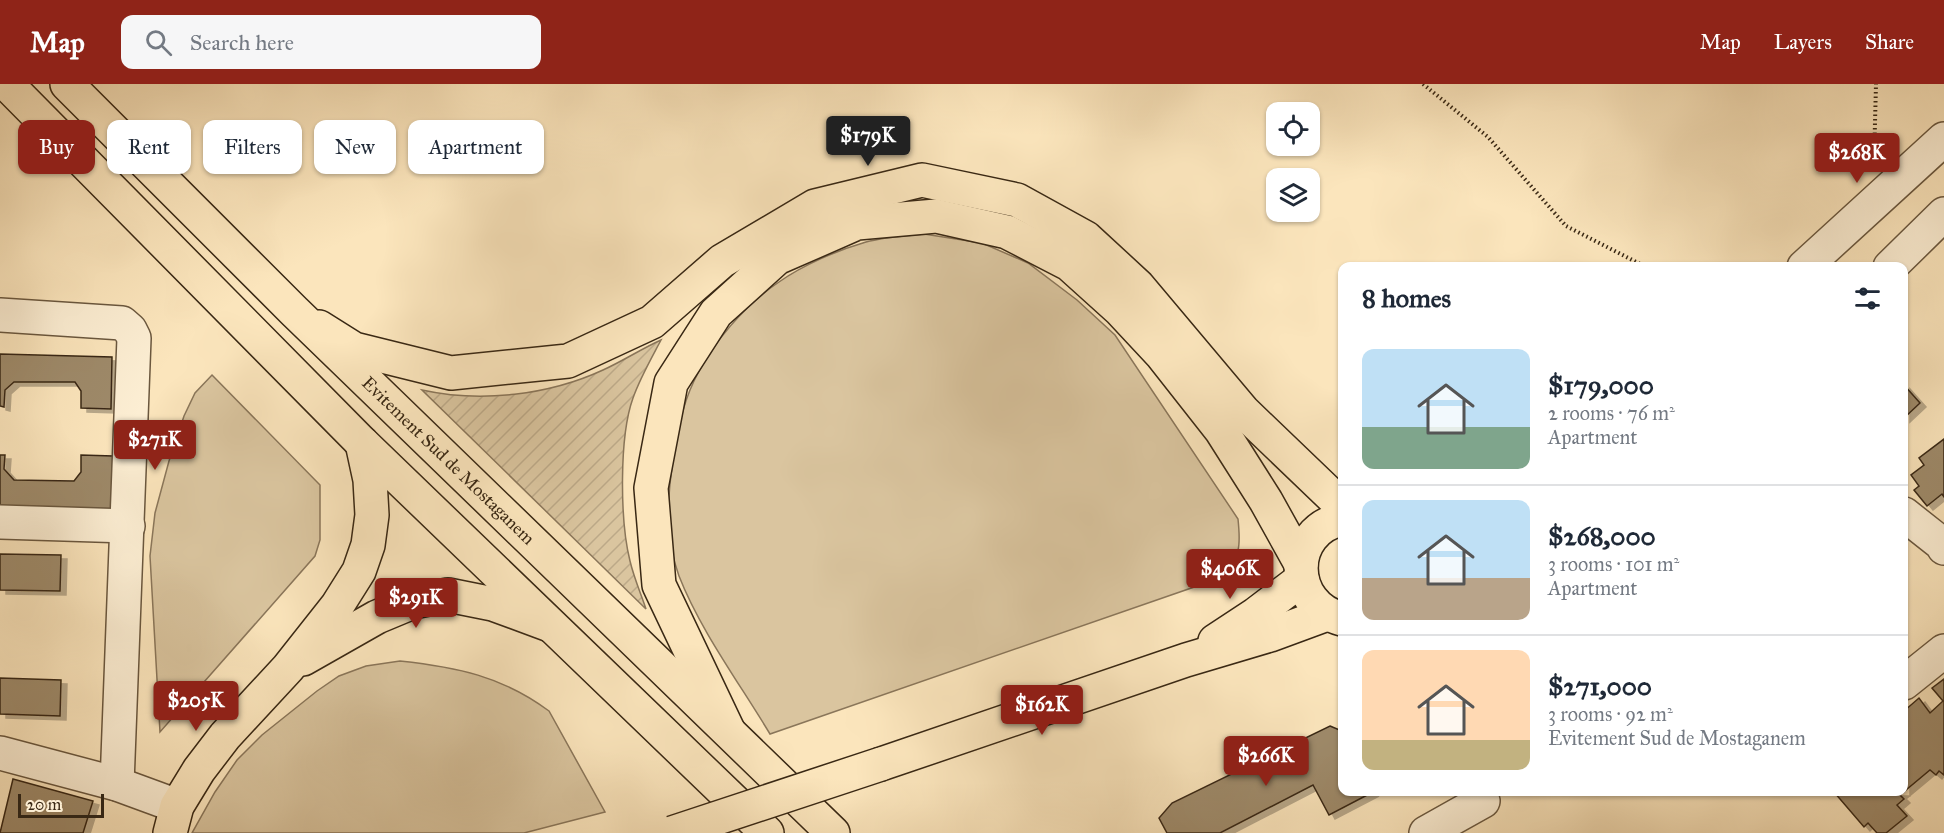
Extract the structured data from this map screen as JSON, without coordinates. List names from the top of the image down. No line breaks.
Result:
{"streets":{"main road":["Evitement Sud de Mostaganem"]},"scale_bar":"20 m","page":{"header":"Map","search":"Search here","nav":["Map","Layers","Share"],"price":["$179K","$268K","$271K","$406K","$291K","$205K","$162K","$266K"],"chip":["Buy","Rent","Filters","New","Apartment"],"heading":"8 homes","list":[{"name":"$179,000","note":"2 rooms · 76 m² · Apartment"},{"name":"$268,000","note":"3 rooms · 101 m² · Apartment"},{"name":"$271,000","note":"3 rooms · 92 m² · Evitement Sud de Mostaganem"}],"scale":"20 m"}}
